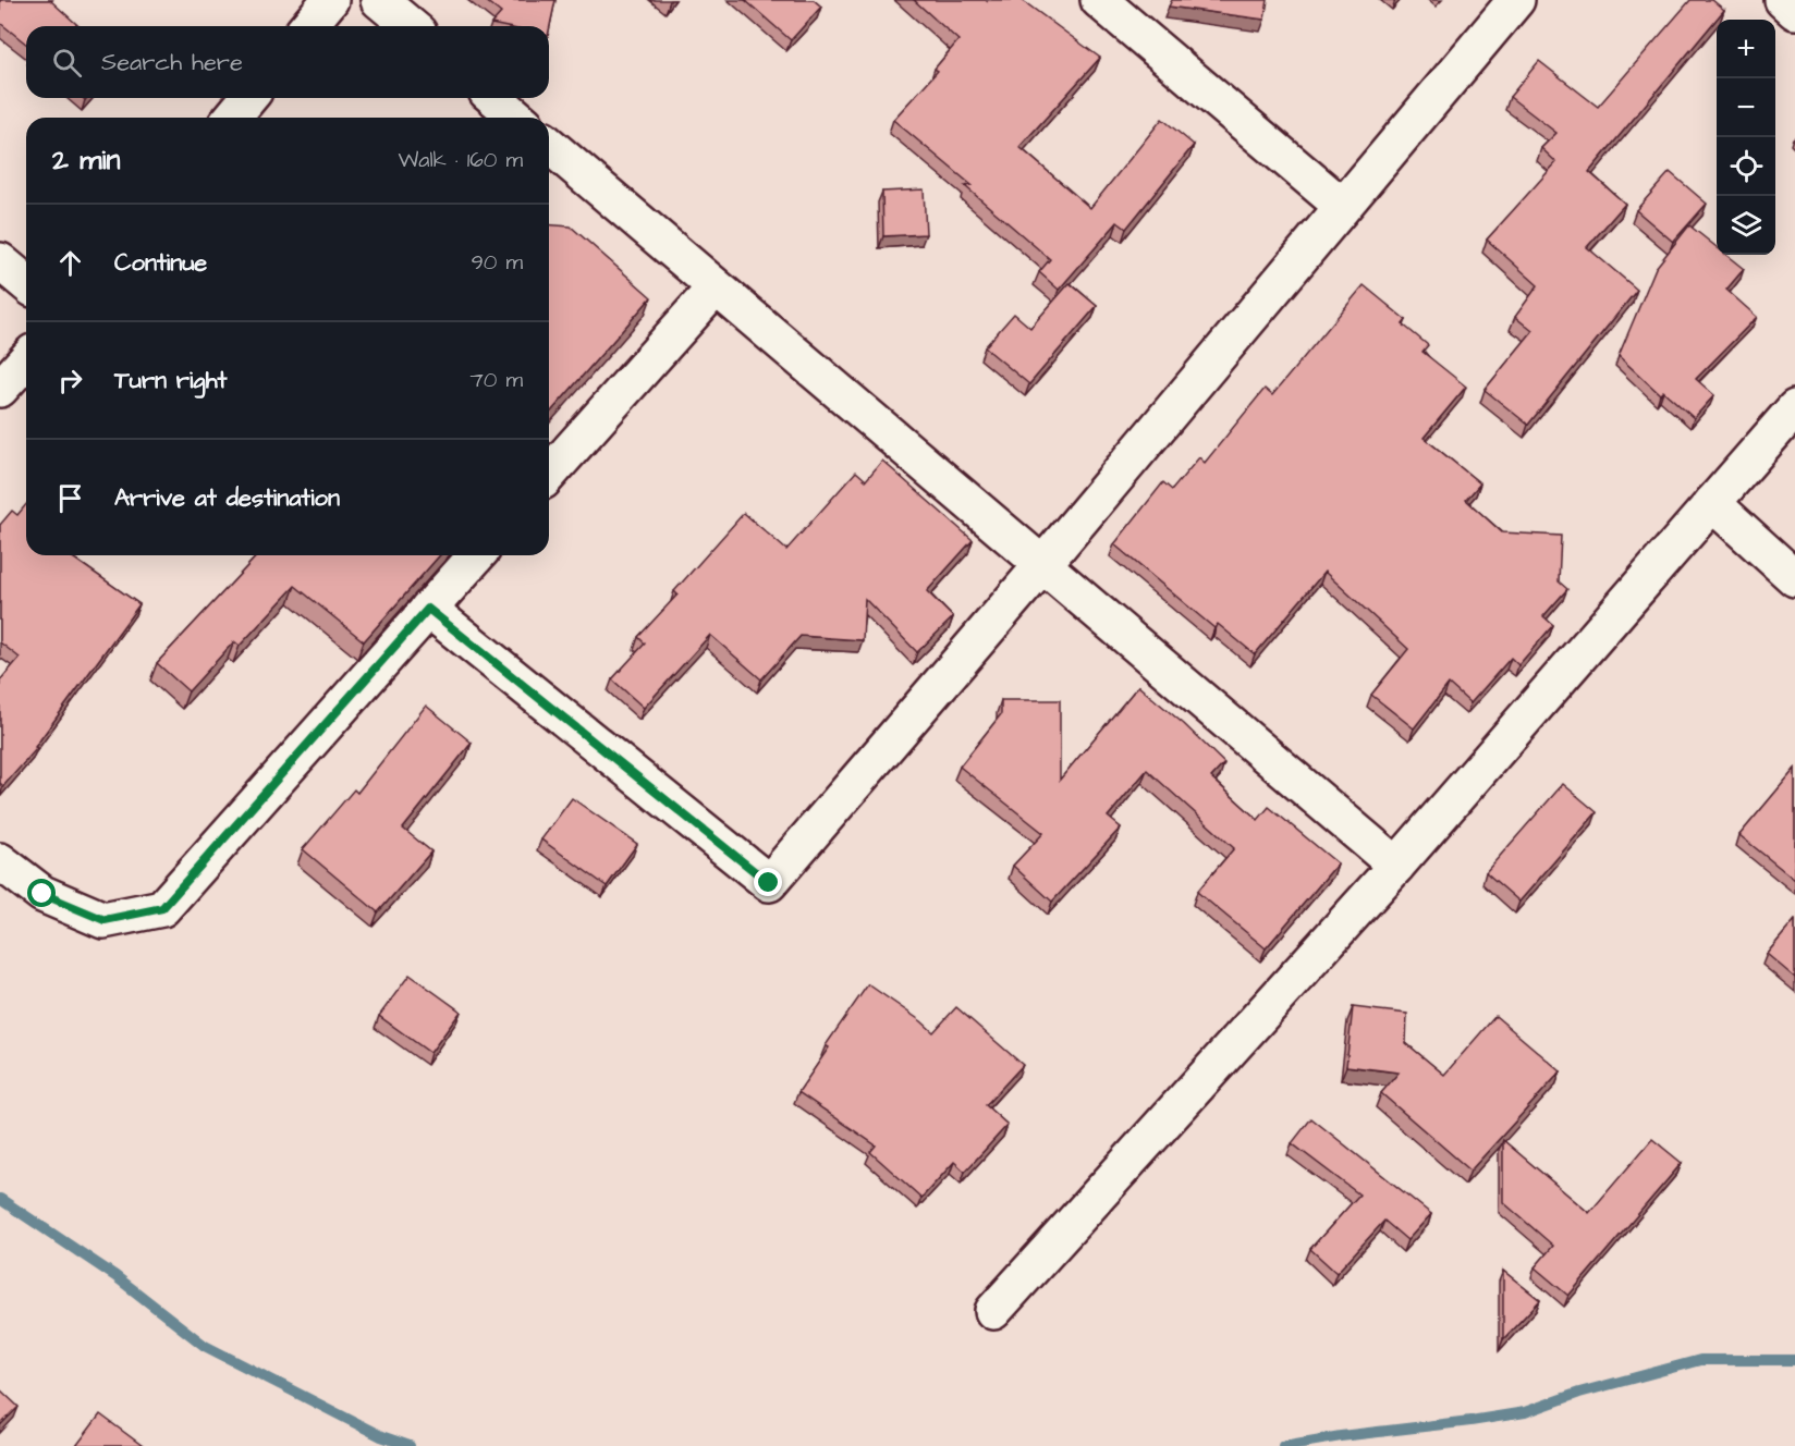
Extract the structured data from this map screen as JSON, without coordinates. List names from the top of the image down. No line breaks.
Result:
{"page":{"map_buttons":["+","−"],"search":"Search here","heading":["2 min","Walk · 160 m"],"list":[["Continue","90 m"],["Turn right","70 m"],"Arrive at destination"]}}
